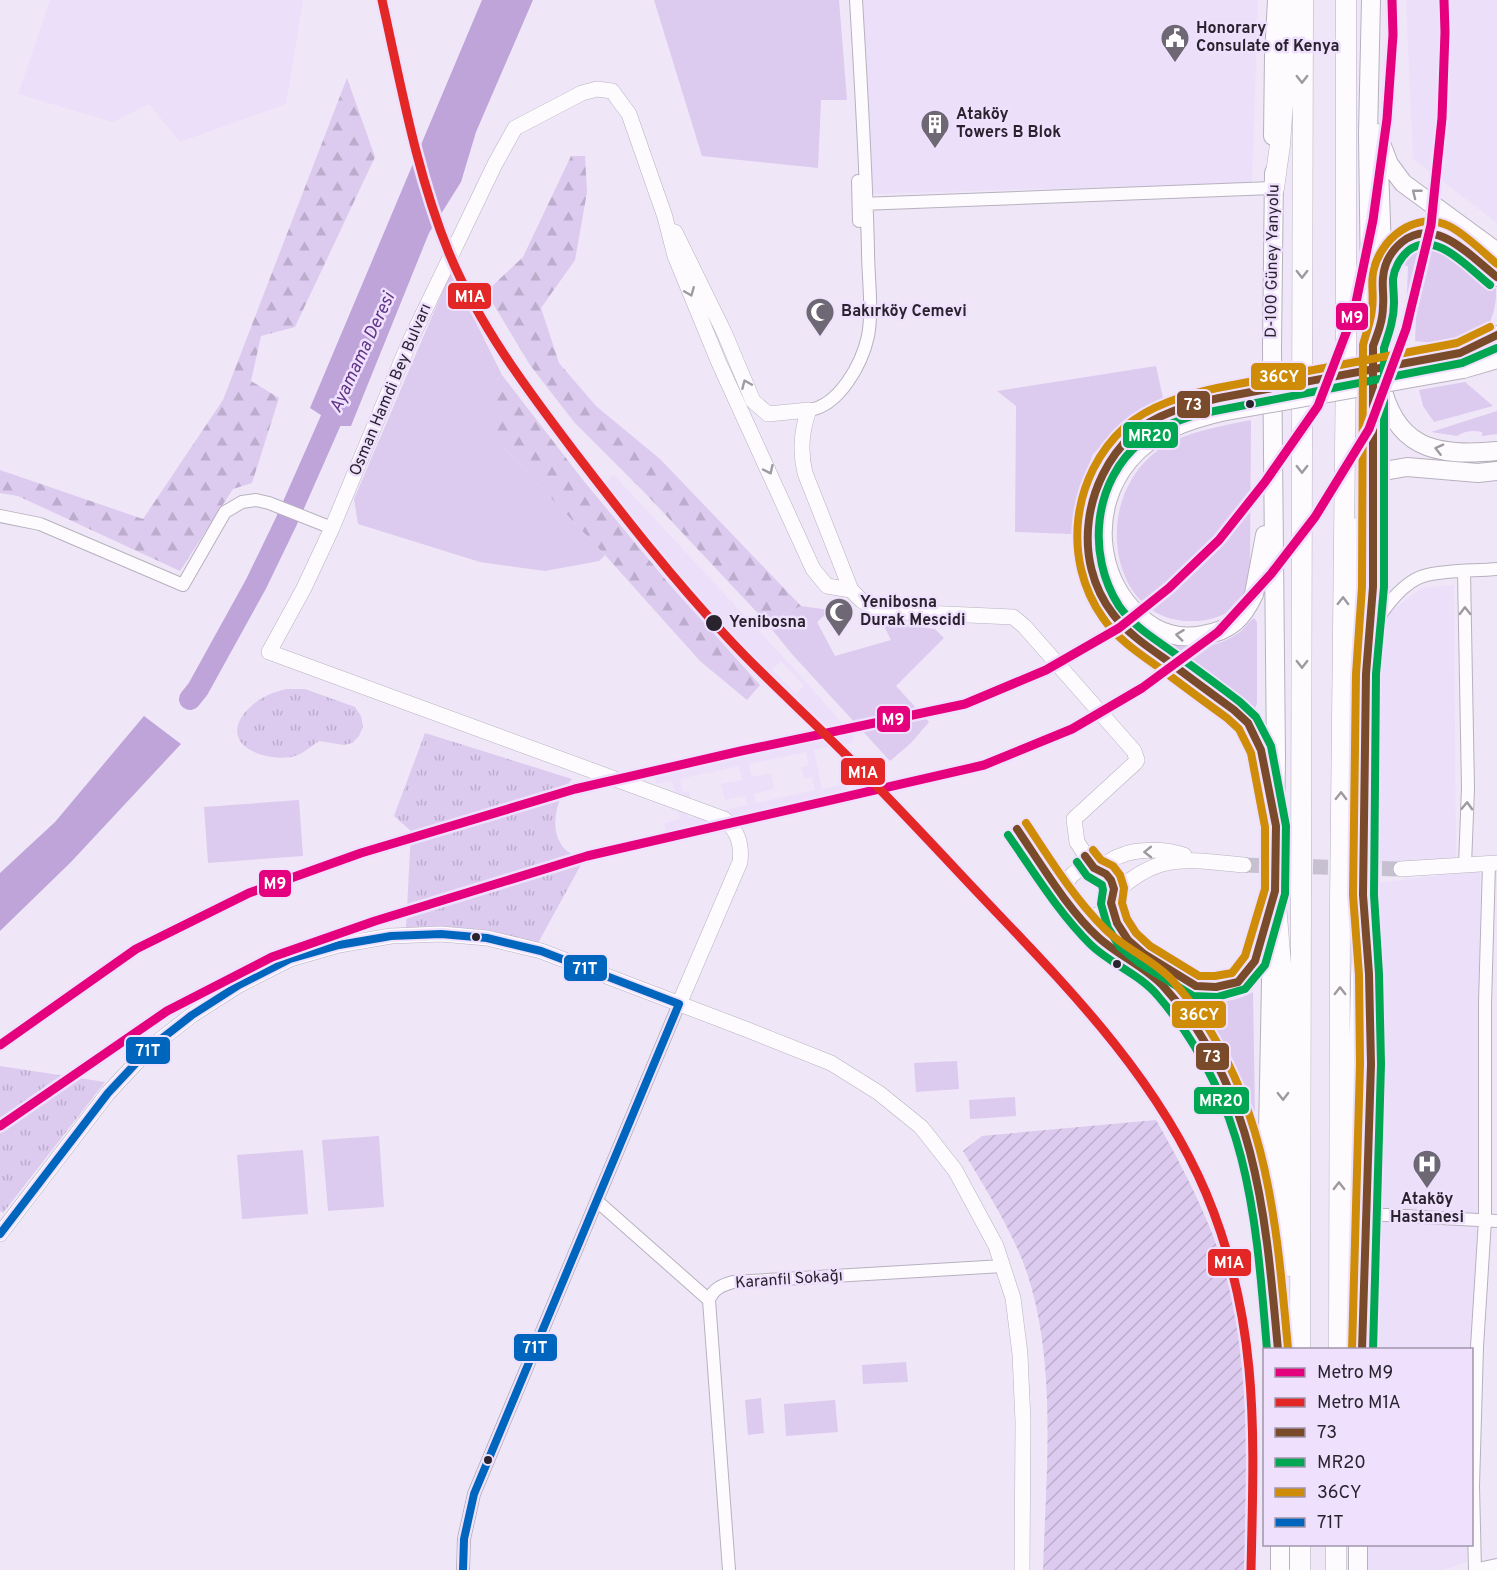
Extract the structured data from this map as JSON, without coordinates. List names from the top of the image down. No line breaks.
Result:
{"streets":{"main road":["D-100 Güney Yanyolu"],"street":["Osman Hamdi Bey Bulvarı","Karanfil Sokağı"]},"water":["Ayamama Deresi"],"places":{"public building":["Honorary Consulate of Kenya"],"building":["Ataköy Towers B Blok"],"mosque":["Bakırköy Cemevi","Yenibosna Durak Mescidi"],"other":["Yenibosna"],"hospital":["Ataköy Hastanesi"]},"lines":["metro line M9","metro line M1A","transit line 36CY","transit line 73","transit line MR20","transit line 71T"],"legend":["Metro M9","Metro M1A","73","MR20","36CY","71T"]}
